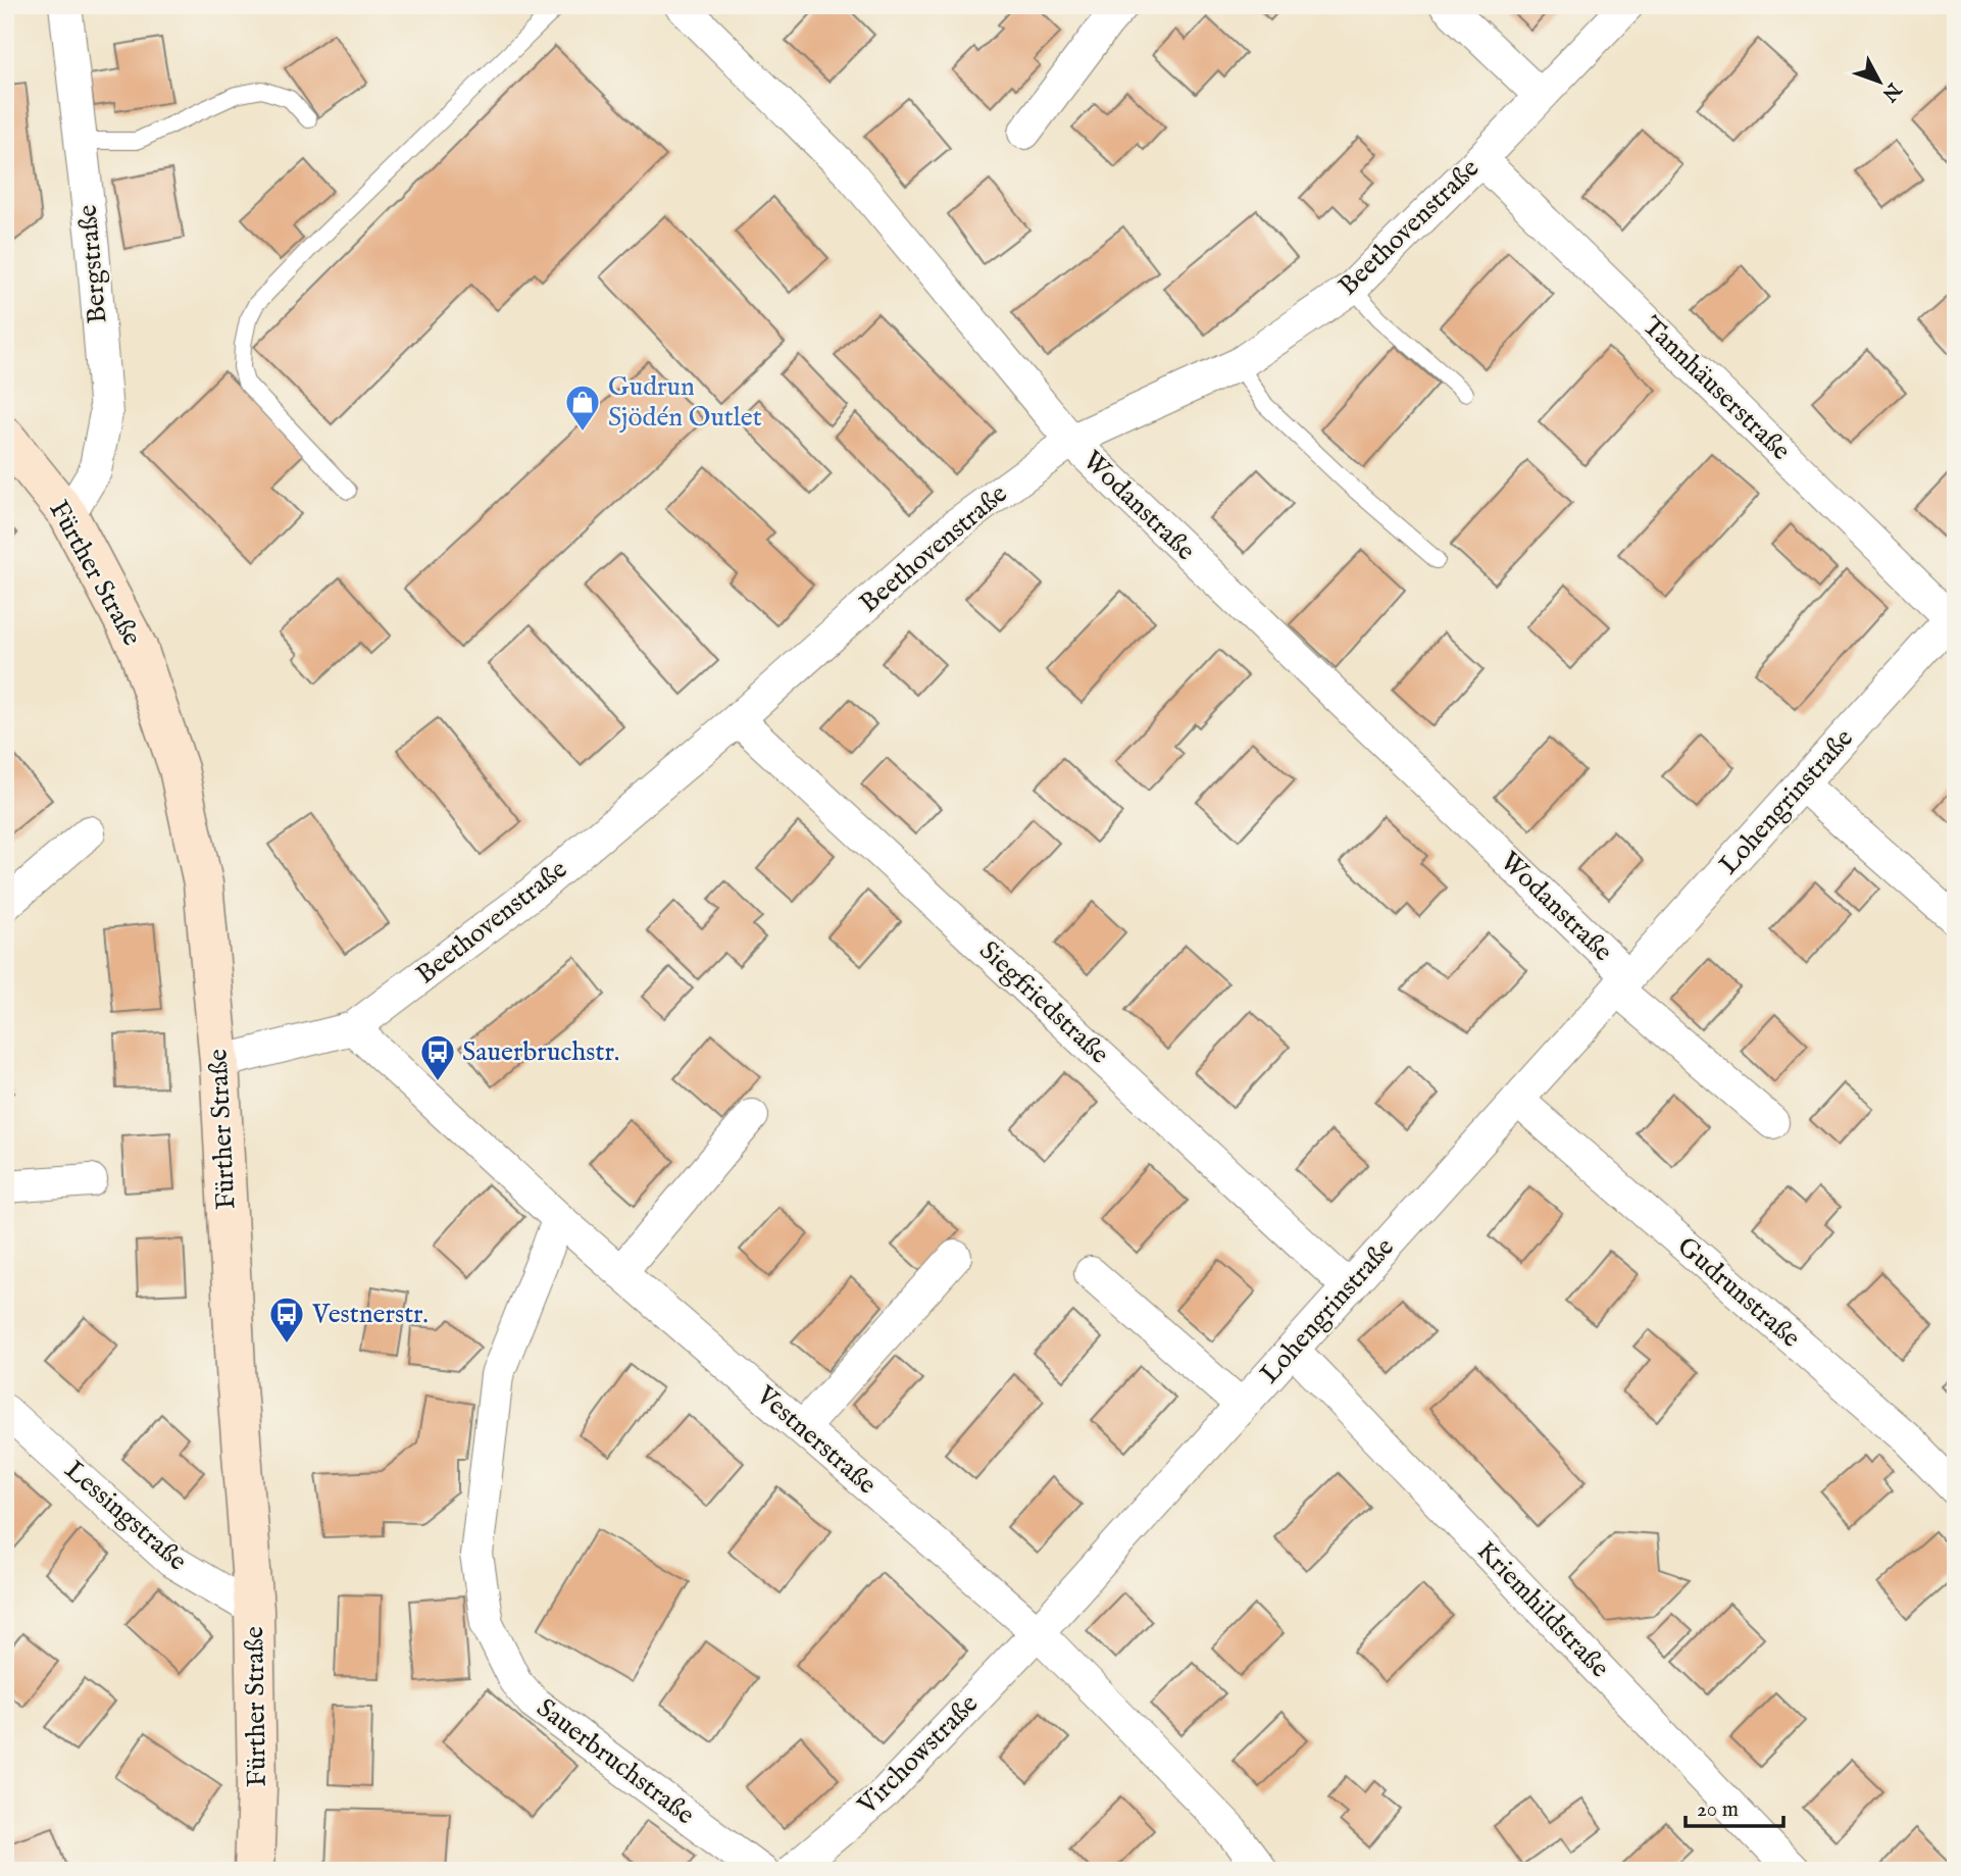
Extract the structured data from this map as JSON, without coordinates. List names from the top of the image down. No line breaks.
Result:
{"streets":{"main road":["Fürther Straße"],"street":["Beethovenstraße","Bergstraße","Tannhäuserstraße","Wodanstraße","Lohengrinstraße","Siegfriedstraße","Gudrunstraße","Vestnerstraße","Lessingstraße","Kriemhildstraße","Virchowstraße","Sauerbruchstraße"]},"crossings":[["Beethovenstraße","Tannhäuserstraße"],["Beethovenstraße","Wodanstraße"],["Beethovenstraße","Fürther Straße"],["Beethovenstraße","Siegfriedstraße"],["Beethovenstraße","Vestnerstraße"],["Bergstraße","Fürther Straße"],["Tannhäuserstraße","Lohengrinstraße"],["Wodanstraße","Lohengrinstraße"],["Fürther Straße","Lessingstraße"],["Lohengrinstraße","Siegfriedstraße"],["Lohengrinstraße","Gudrunstraße"],["Lohengrinstraße","Vestnerstraße"],["Lohengrinstraße","Kriemhildstraße"],["Lohengrinstraße","Virchowstraße"],["Vestnerstraße","Virchowstraße"],["Vestnerstraße","Sauerbruchstraße"]],"places":{"shop":["Gudrun Sjödén Outlet"],"bus stop":["Sauerbruchstr.","Vestnerstr."]},"scale_bar":"20 m","north":"bottom right"}
